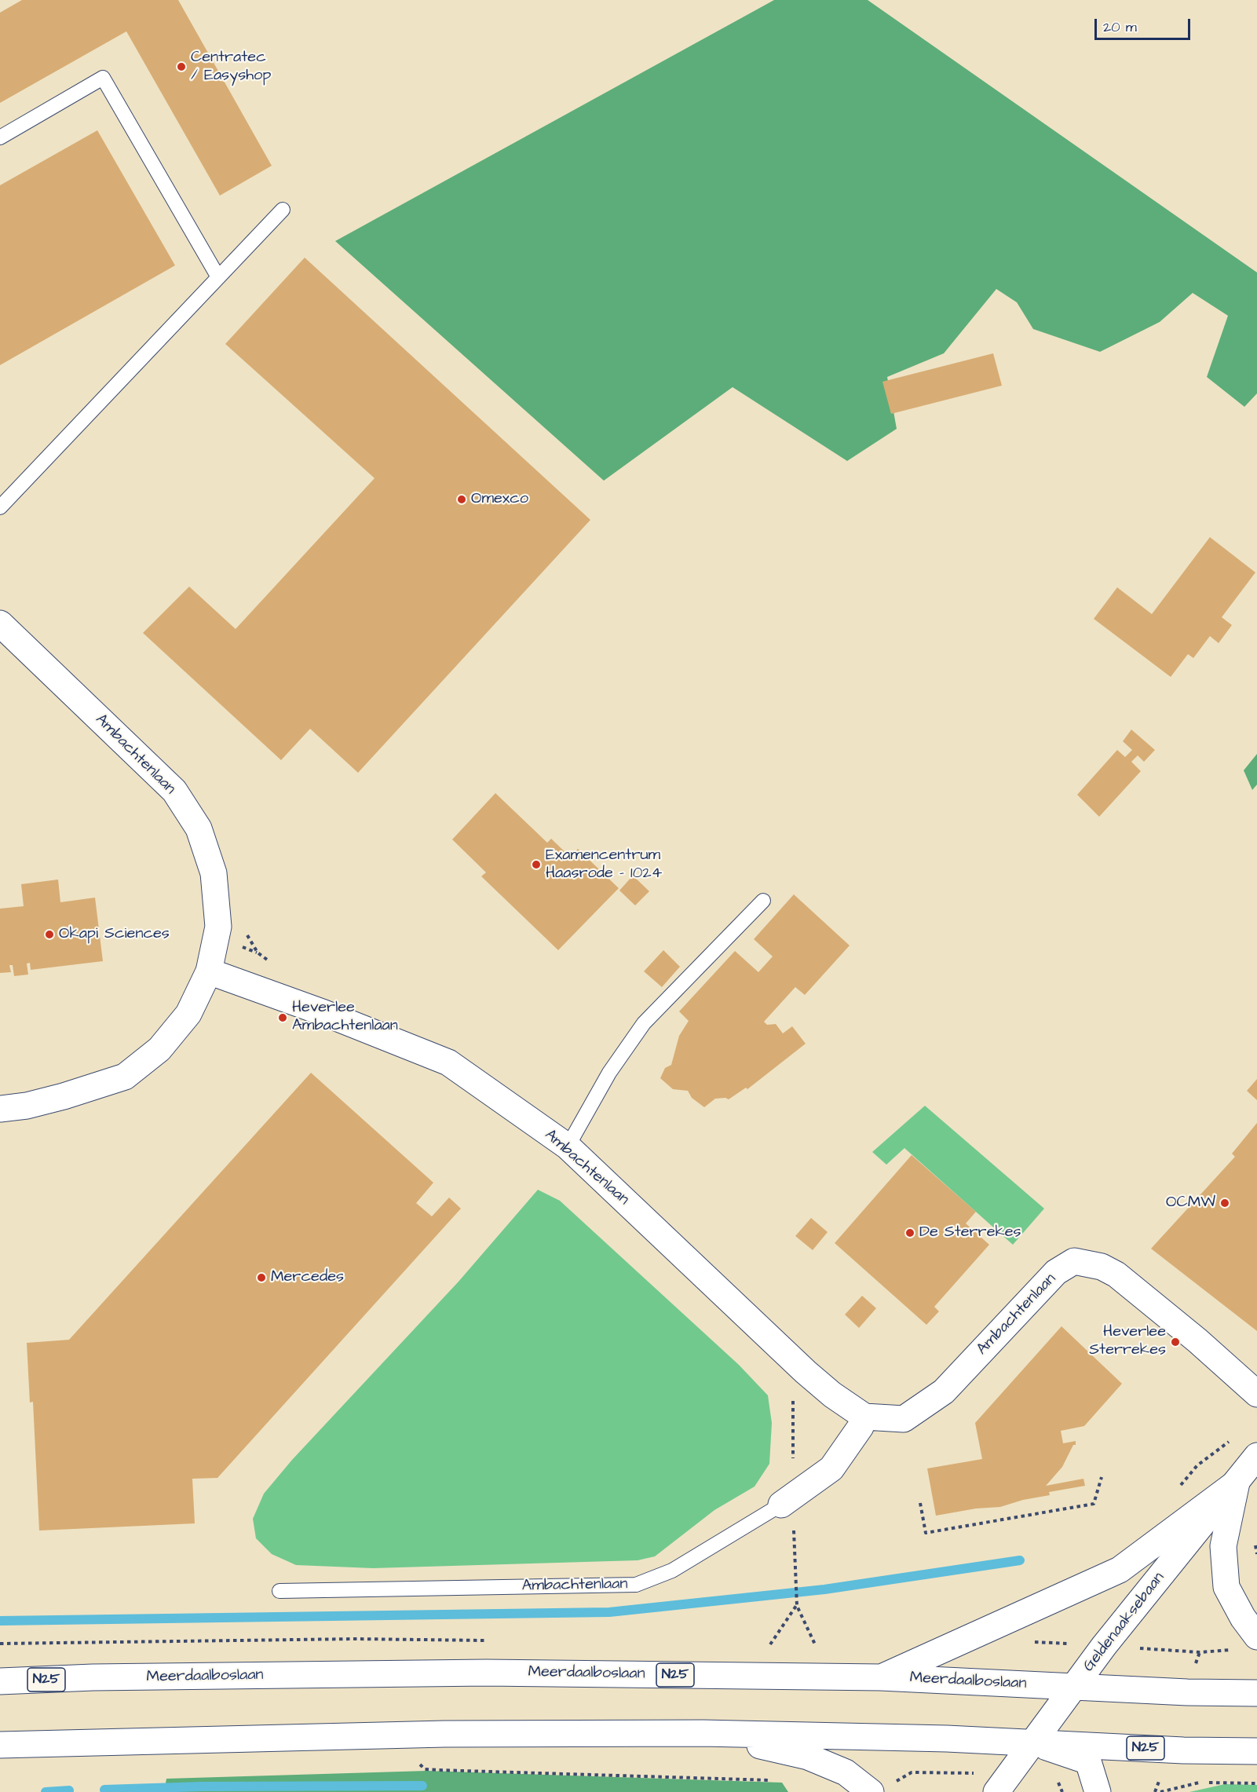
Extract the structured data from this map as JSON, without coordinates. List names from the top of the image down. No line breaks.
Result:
{"streets":{"main road":["Ambachtenlaan","Geldenaaksebaan","Meerdaalboslaan","N25"]},"crossings":[["Geldenaaksebaan","Meerdaalboslaan"],["Geldenaaksebaan","N25"]],"places":["Centratec / Easyshop","Omexco","Examencentrum Haasrode - 1024","Okapi Sciences","Heverlee Ambachtenlaan","OCMW","De Sterrekes","Mercedes","Heverlee Sterrekes"],"scale_bar":"20 m"}
